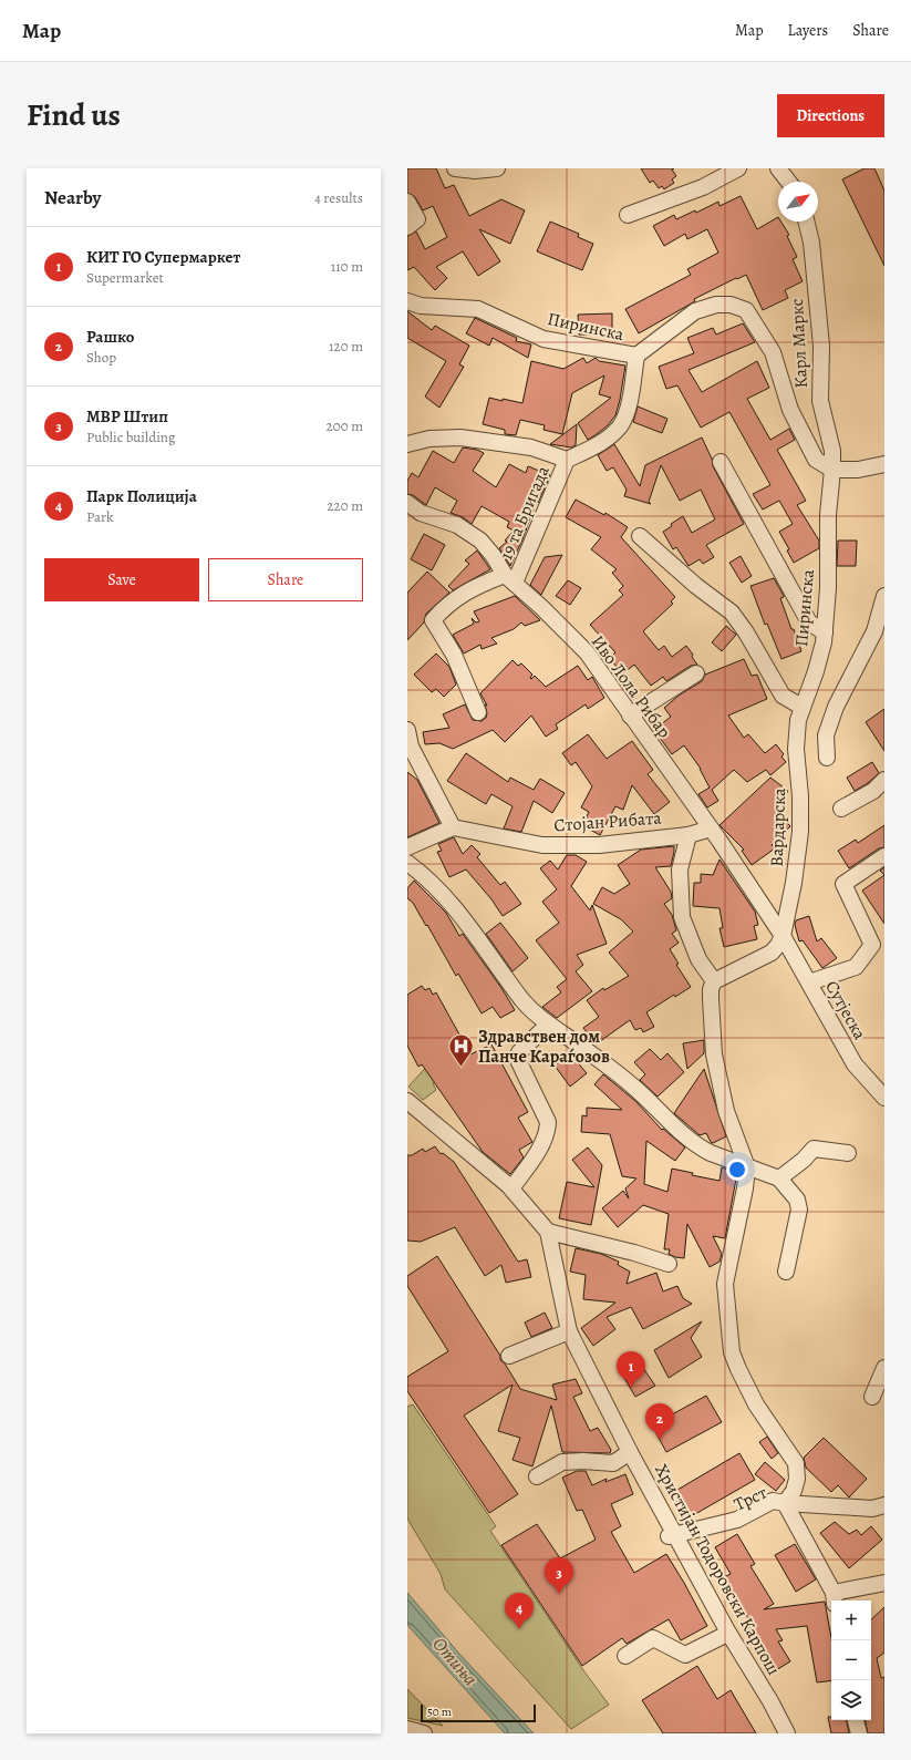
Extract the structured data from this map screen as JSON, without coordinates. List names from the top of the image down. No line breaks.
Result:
{"streets":{"street":["Пиринска","Карл Маркс","19 та Бригада","Иво Лола Рибар","Стојан Рибата","Вардарска","Сутјеска","Трст","Христијан Тодоровски Карпош"]},"crossings":[["Пиринска","Карл Маркс"],["Пиринска","19 та Бригада"],["Пиринска","Вардарска"],["19 та Бригада","Иво Лола Рибар"],["Иво Лола Рибар","Стојан Рибата"],["Иво Лола Рибар","Вардарска"],["Иво Лола Рибар","Сутјеска"],["Вардарска","Сутјеска"],["Трст","Христијан Тодоровски Карпош"]],"water":["Отиња"],"places":{"hospital":["Здравствен дом Панче Караѓозов"]},"scale_bar":"50 m","north":"top right","page":{"header":"Map","nav":["Map","Layers","Share"],"title":"Find us","buttons":["Directions",["Save","Share"]],"heading":["Nearby","4 results"],"list":[{"mark":"1","name":"КИТ ГО Супермаркет","note":"Supermarket","value":"110 m"},{"mark":"2","name":"Рашко","note":"Shop","value":"120 m"},{"mark":"3","name":"МВР Штип","note":"Public building","value":"200 m"},{"mark":"4","name":"Парк Полиција","note":"Park","value":"220 m"}],"pins":["1","2","3","4"],"map_buttons":["+","−"],"scale":"50 m"}}
